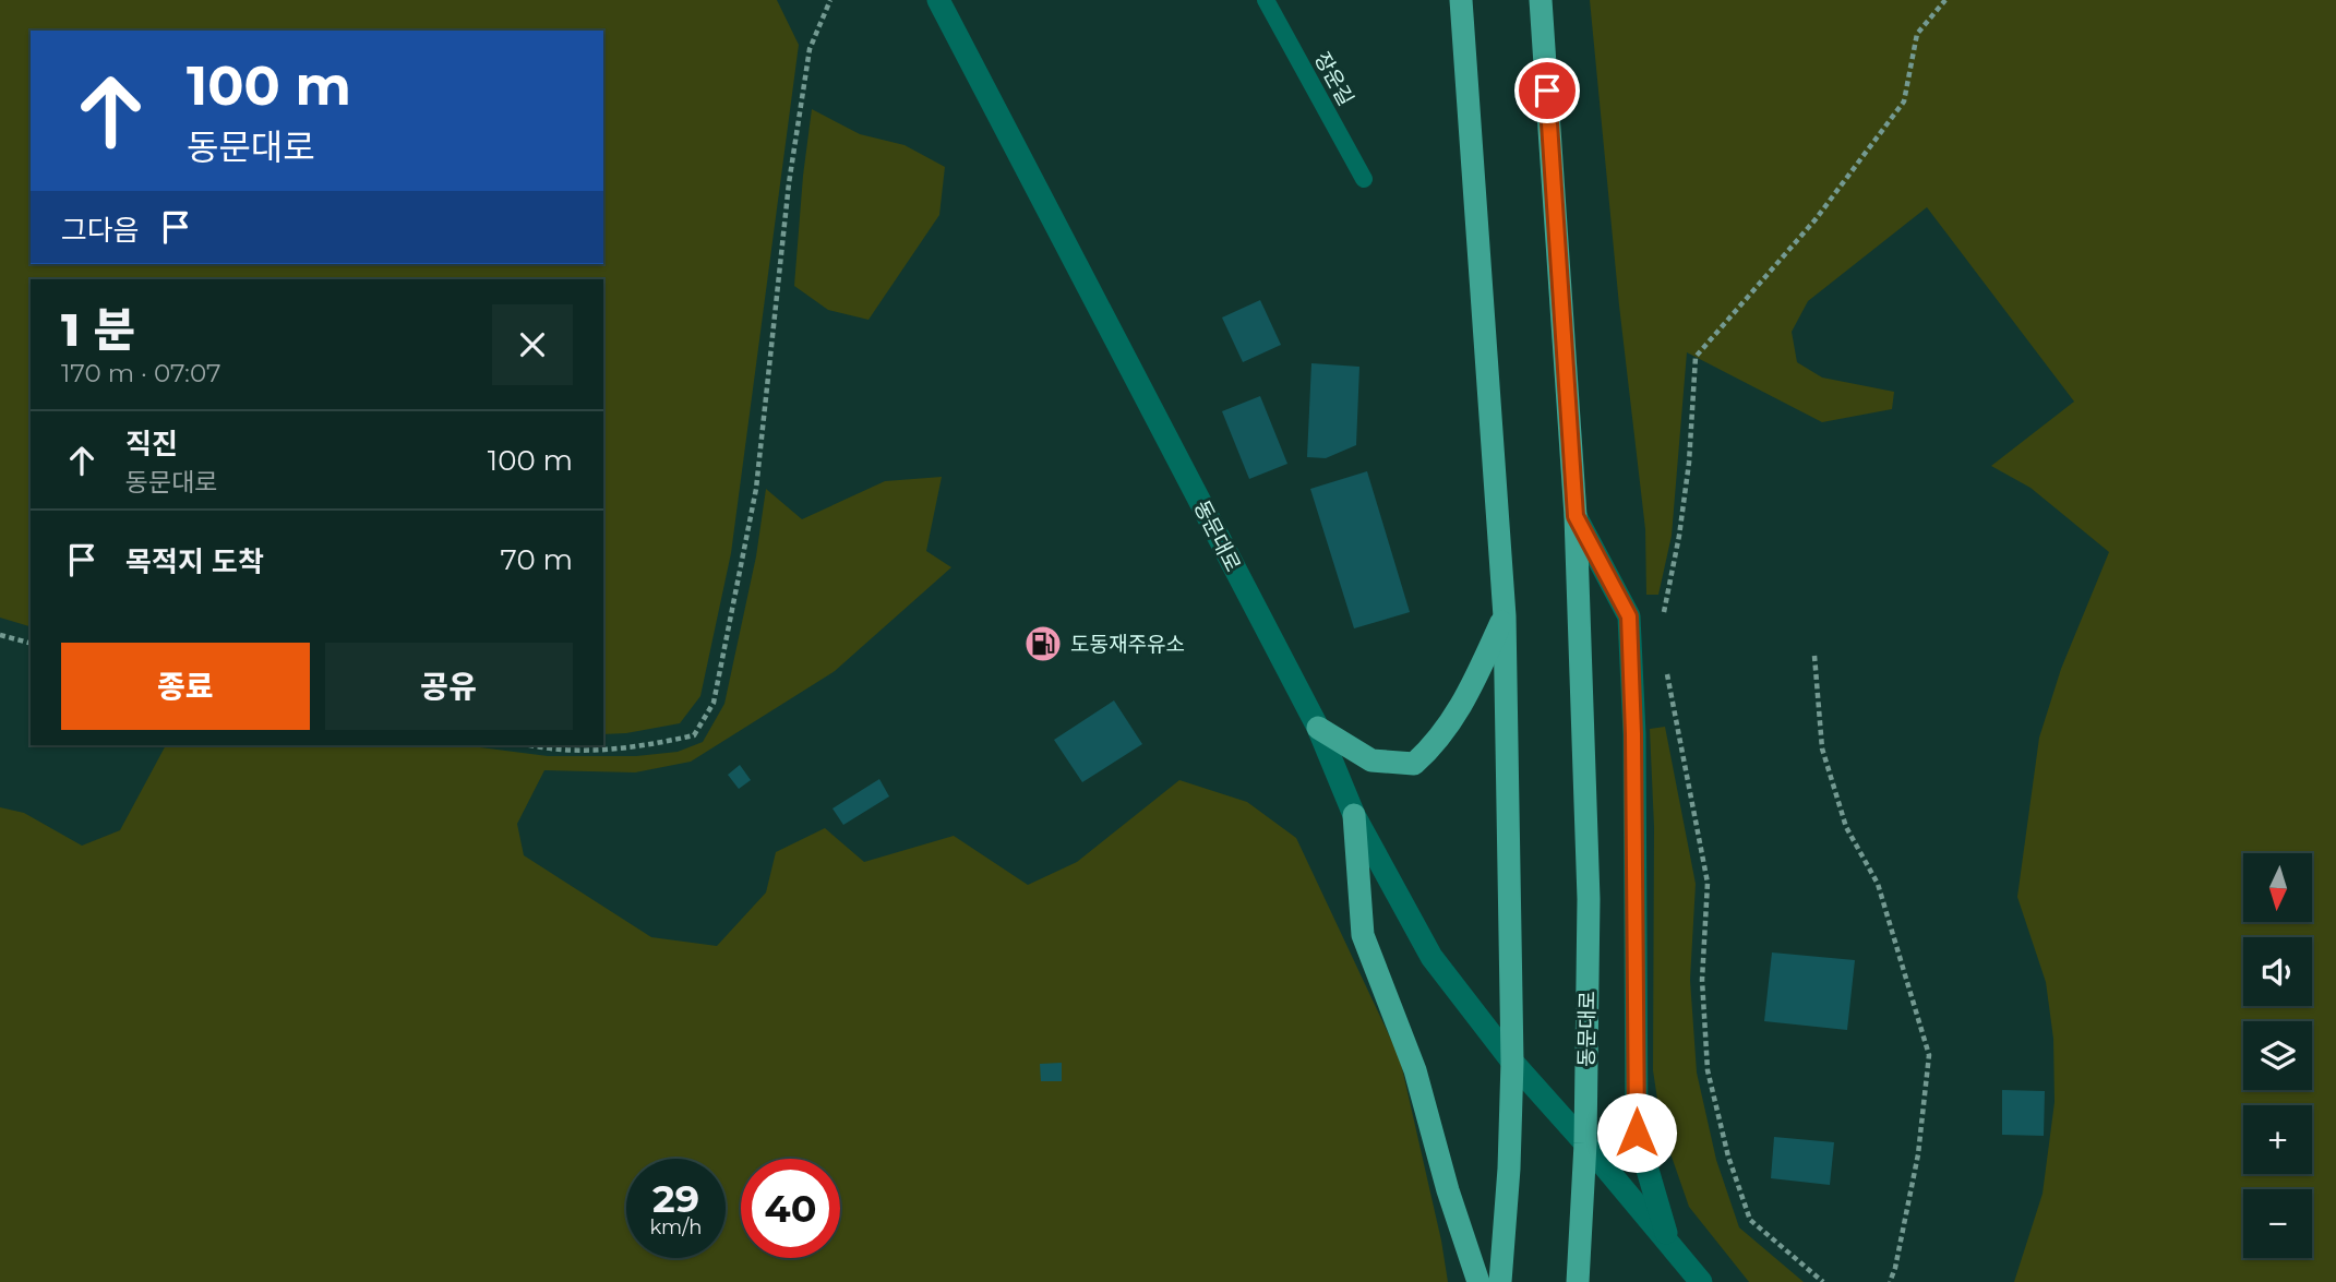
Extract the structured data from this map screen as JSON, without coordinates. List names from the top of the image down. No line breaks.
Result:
{"streets":{"main road":["동문대로"],"lane":["장운길"]},"places":{"fuel station":["도동재주유소"]},"north":"bottom","page":{"turn":["100 m","동문대로"],"then":"그다음","heading":["1 분","170 m · 07:07"],"list":[{"name":"직진","note":"동문대로","value":"100 m"},{"name":"목적지 도착","value":"70 m"}],"buttons":["종료","공유"],"map_buttons":["+","−"],"speed":"29 km/h","limit":"40"}}
